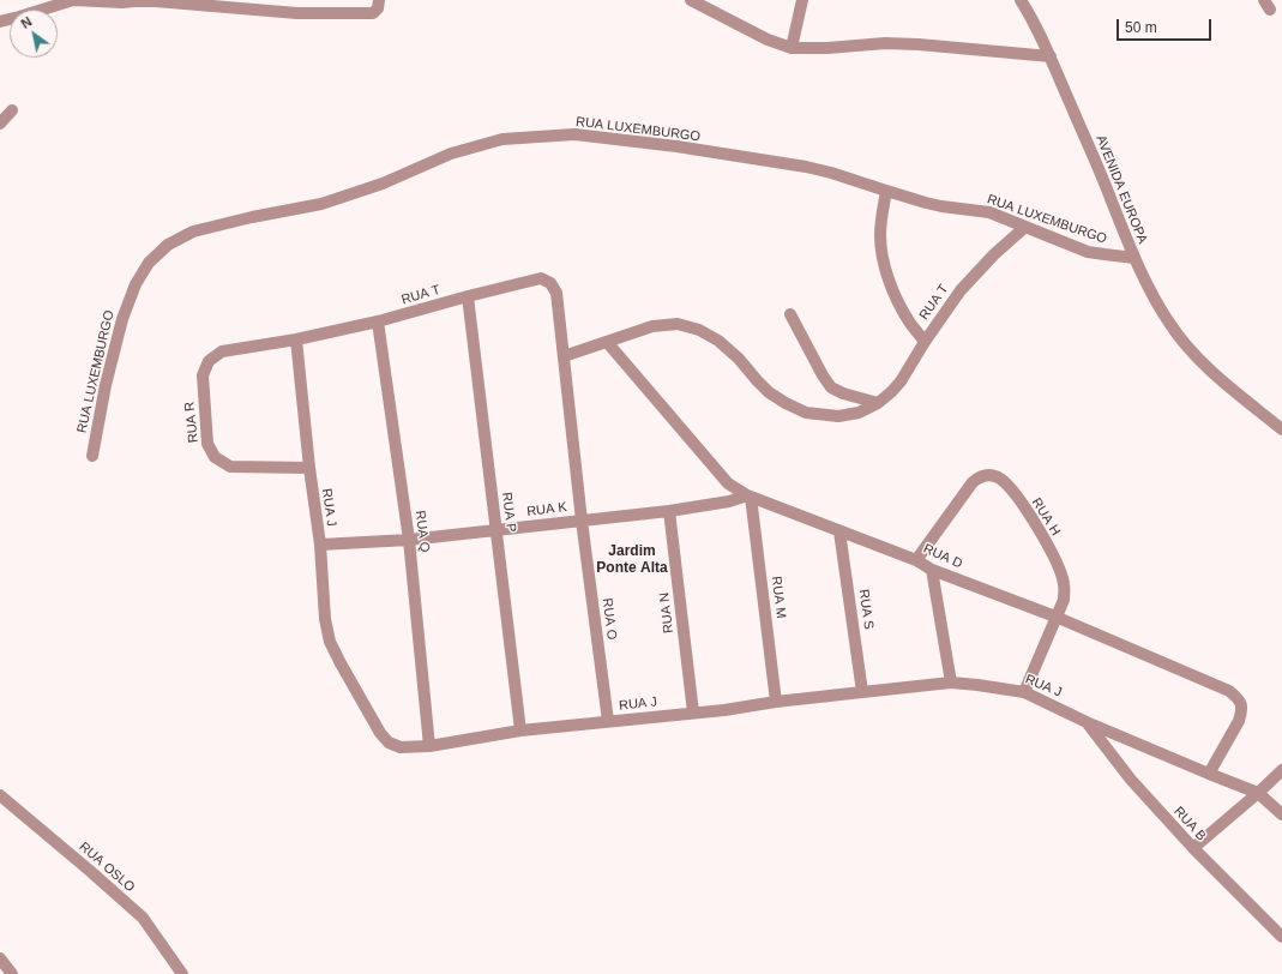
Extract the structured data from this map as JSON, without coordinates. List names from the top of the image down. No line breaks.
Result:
{"streets":{"street":["RUA LUXEMBURGO","AVENIDA EUROPA","RUA T","RUA R","RUA J","RUA K","RUA P","RUA H","RUA Q","RUA D","RUA M","RUA S","RUA N","RUA O","RUA B","RUA OSLO"]},"crossings":[["RUA LUXEMBURGO","AVENIDA EUROPA"],["RUA LUXEMBURGO","RUA T"],["RUA T","RUA R"],["RUA T","RUA J"],["RUA T","RUA K"],["RUA T","RUA P"],["RUA T","RUA Q"],["RUA T","RUA D"],["RUA T","RUA O"],["RUA R","RUA J"],["RUA J","RUA K"],["RUA J","RUA P"],["RUA J","RUA H"],["RUA J","RUA Q"],["RUA J","RUA D"],["RUA J","RUA M"],["RUA J","RUA S"],["RUA J","RUA N"],["RUA J","RUA O"],["RUA J","RUA B"],["RUA K","RUA P"],["RUA K","RUA Q"],["RUA K","RUA D"],["RUA K","RUA M"],["RUA K","RUA N"],["RUA K","RUA O"],["RUA H","RUA D"],["RUA D","RUA M"],["RUA D","RUA S"]],"districts":["Jardim Ponte Alta"],"scale_bar":"50 m","north":"top left"}
